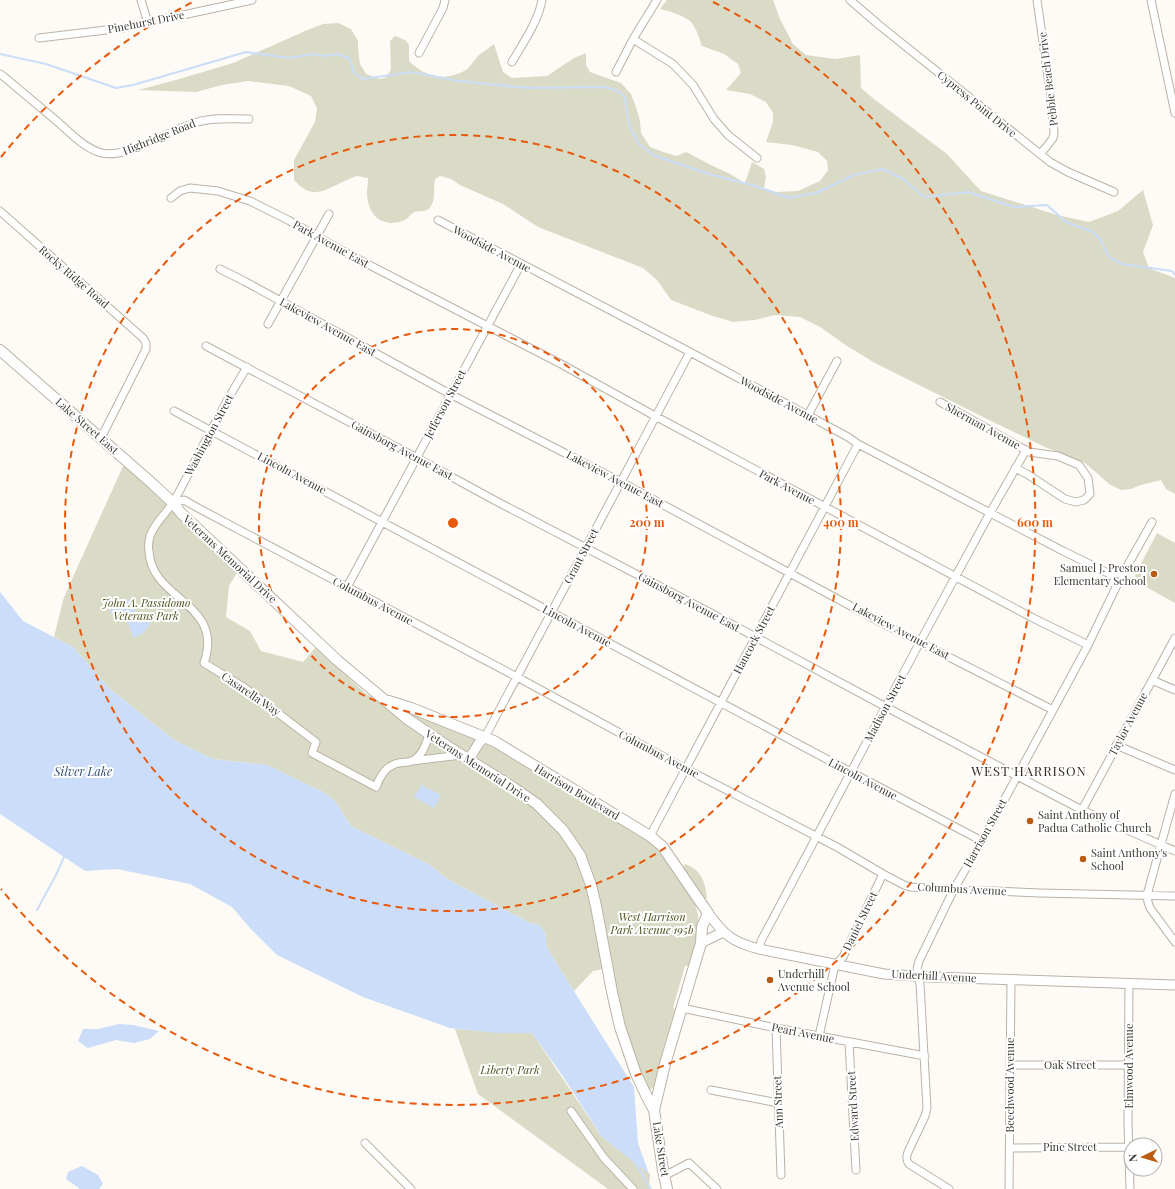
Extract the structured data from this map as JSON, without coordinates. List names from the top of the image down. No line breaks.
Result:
{"streets":{"main road":["Lake Street East","Veterans Memorial Drive","Harrison Boulevard","Lake Street"],"street":["Pinehurst Drive","Pebble Beach Drive","Cypress Point Drive","Highridge Road","Park Avenue East","Woodside Avenue","Rocky Ridge Road","Lakeview Avenue East","Jefferson Street","Sherman Avenue","Washington Street","Gainsborg Avenue East","Lincoln Avenue","Park Avenue","Grant Street","Columbus Avenue","Hancock Street","Casarella Way","Madison Street","Taylor Avenue","Harrison Street","Daniel Street","Underhill Avenue","Pearl Avenue","Oak Street","Elmwood Avenue","Beechwood Avenue","Ann Street","Edward Street","Pine Street"]},"crossings":[["Pebble Beach Drive","Cypress Point Drive"],["Park Avenue East","Jefferson Street"],["Park Avenue East","Park Avenue"],["Woodside Avenue","Jefferson Street"],["Woodside Avenue","Grant Street"],["Woodside Avenue","Hancock Street"],["Woodside Avenue","Madison Street"],["Woodside Avenue","Harrison Street"],["Rocky Ridge Road","Lake Street East"],["Lakeview Avenue East","Jefferson Street"],["Lakeview Avenue East","Grant Street"],["Lakeview Avenue East","Hancock Street"],["Lakeview Avenue East","Madison Street"],["Lakeview Avenue East","Harrison Street"],["Jefferson Street","Gainsborg Avenue East"],["Jefferson Street","Lincoln Avenue"],["Jefferson Street","Park Avenue"],["Jefferson Street","Columbus Avenue"],["Lake Street East","Washington Street"],["Lake Street East","Veterans Memorial Drive"],["Lake Street East","Columbus Avenue"],["Lake Street East","Casarella Way"],["Sherman Avenue","Madison Street"],["Washington Street","Gainsborg Avenue East"],["Washington Street","Lincoln Avenue"],["Washington Street","Veterans Memorial Drive"],["Washington Street","Columbus Avenue"],["Washington Street","Casarella Way"],["Gainsborg Avenue East","Grant Street"],["Gainsborg Avenue East","Hancock Street"],["Gainsborg Avenue East","Madison Street"],["Gainsborg Avenue East","Taylor Avenue"],["Gainsborg Avenue East","Harrison Street"],["Lincoln Avenue","Grant Street"],["Lincoln Avenue","Hancock Street"],["Lincoln Avenue","Madison Street"],["Lincoln Avenue","Harrison Street"],["Park Avenue","Grant Street"],["Park Avenue","Hancock Street"],["Park Avenue","Madison Street"],["Park Avenue","Harrison Street"],["Grant Street","Veterans Memorial Drive"],["Grant Street","Columbus Avenue"],["Grant Street","Harrison Boulevard"],["Veterans Memorial Drive","Columbus Avenue"],["Veterans Memorial Drive","Casarella Way"],["Veterans Memorial Drive","Harrison Boulevard"],["Veterans Memorial Drive","Lake Street"],["Columbus Avenue","Hancock Street"],["Columbus Avenue","Casarella Way"],["Columbus Avenue","Madison Street"],["Columbus Avenue","Harrison Street"],["Columbus Avenue","Daniel Street"],["Hancock Street","Harrison Boulevard"],["Madison Street","Underhill Avenue"],["Harrison Boulevard","Underhill Avenue"],["Harrison Street","Underhill Avenue"],["Harrison Street","Pearl Avenue"],["Daniel Street","Underhill Avenue"],["Daniel Street","Pearl Avenue"],["Underhill Avenue","Elmwood Avenue"],["Underhill Avenue","Beechwood Avenue"],["Pearl Avenue","Ann Street"],["Pearl Avenue","Edward Street"],["Oak Street","Elmwood Avenue"],["Oak Street","Beechwood Avenue"],["Beechwood Avenue","Pine Street"]],"districts":["WEST HARRISON"],"water":["Silver Lake"],"parks":["John A. Passidomo Veterans Park","West Harrison Park Avenue 195b","Liberty Park"],"places":["Samuel J. Preston Elementary School","Saint Anthony of Padua Catholic Church","Saint Anthony's School","Underhill Avenue School"],"north":"left","rings":["200 m","400 m","600 m"]}
